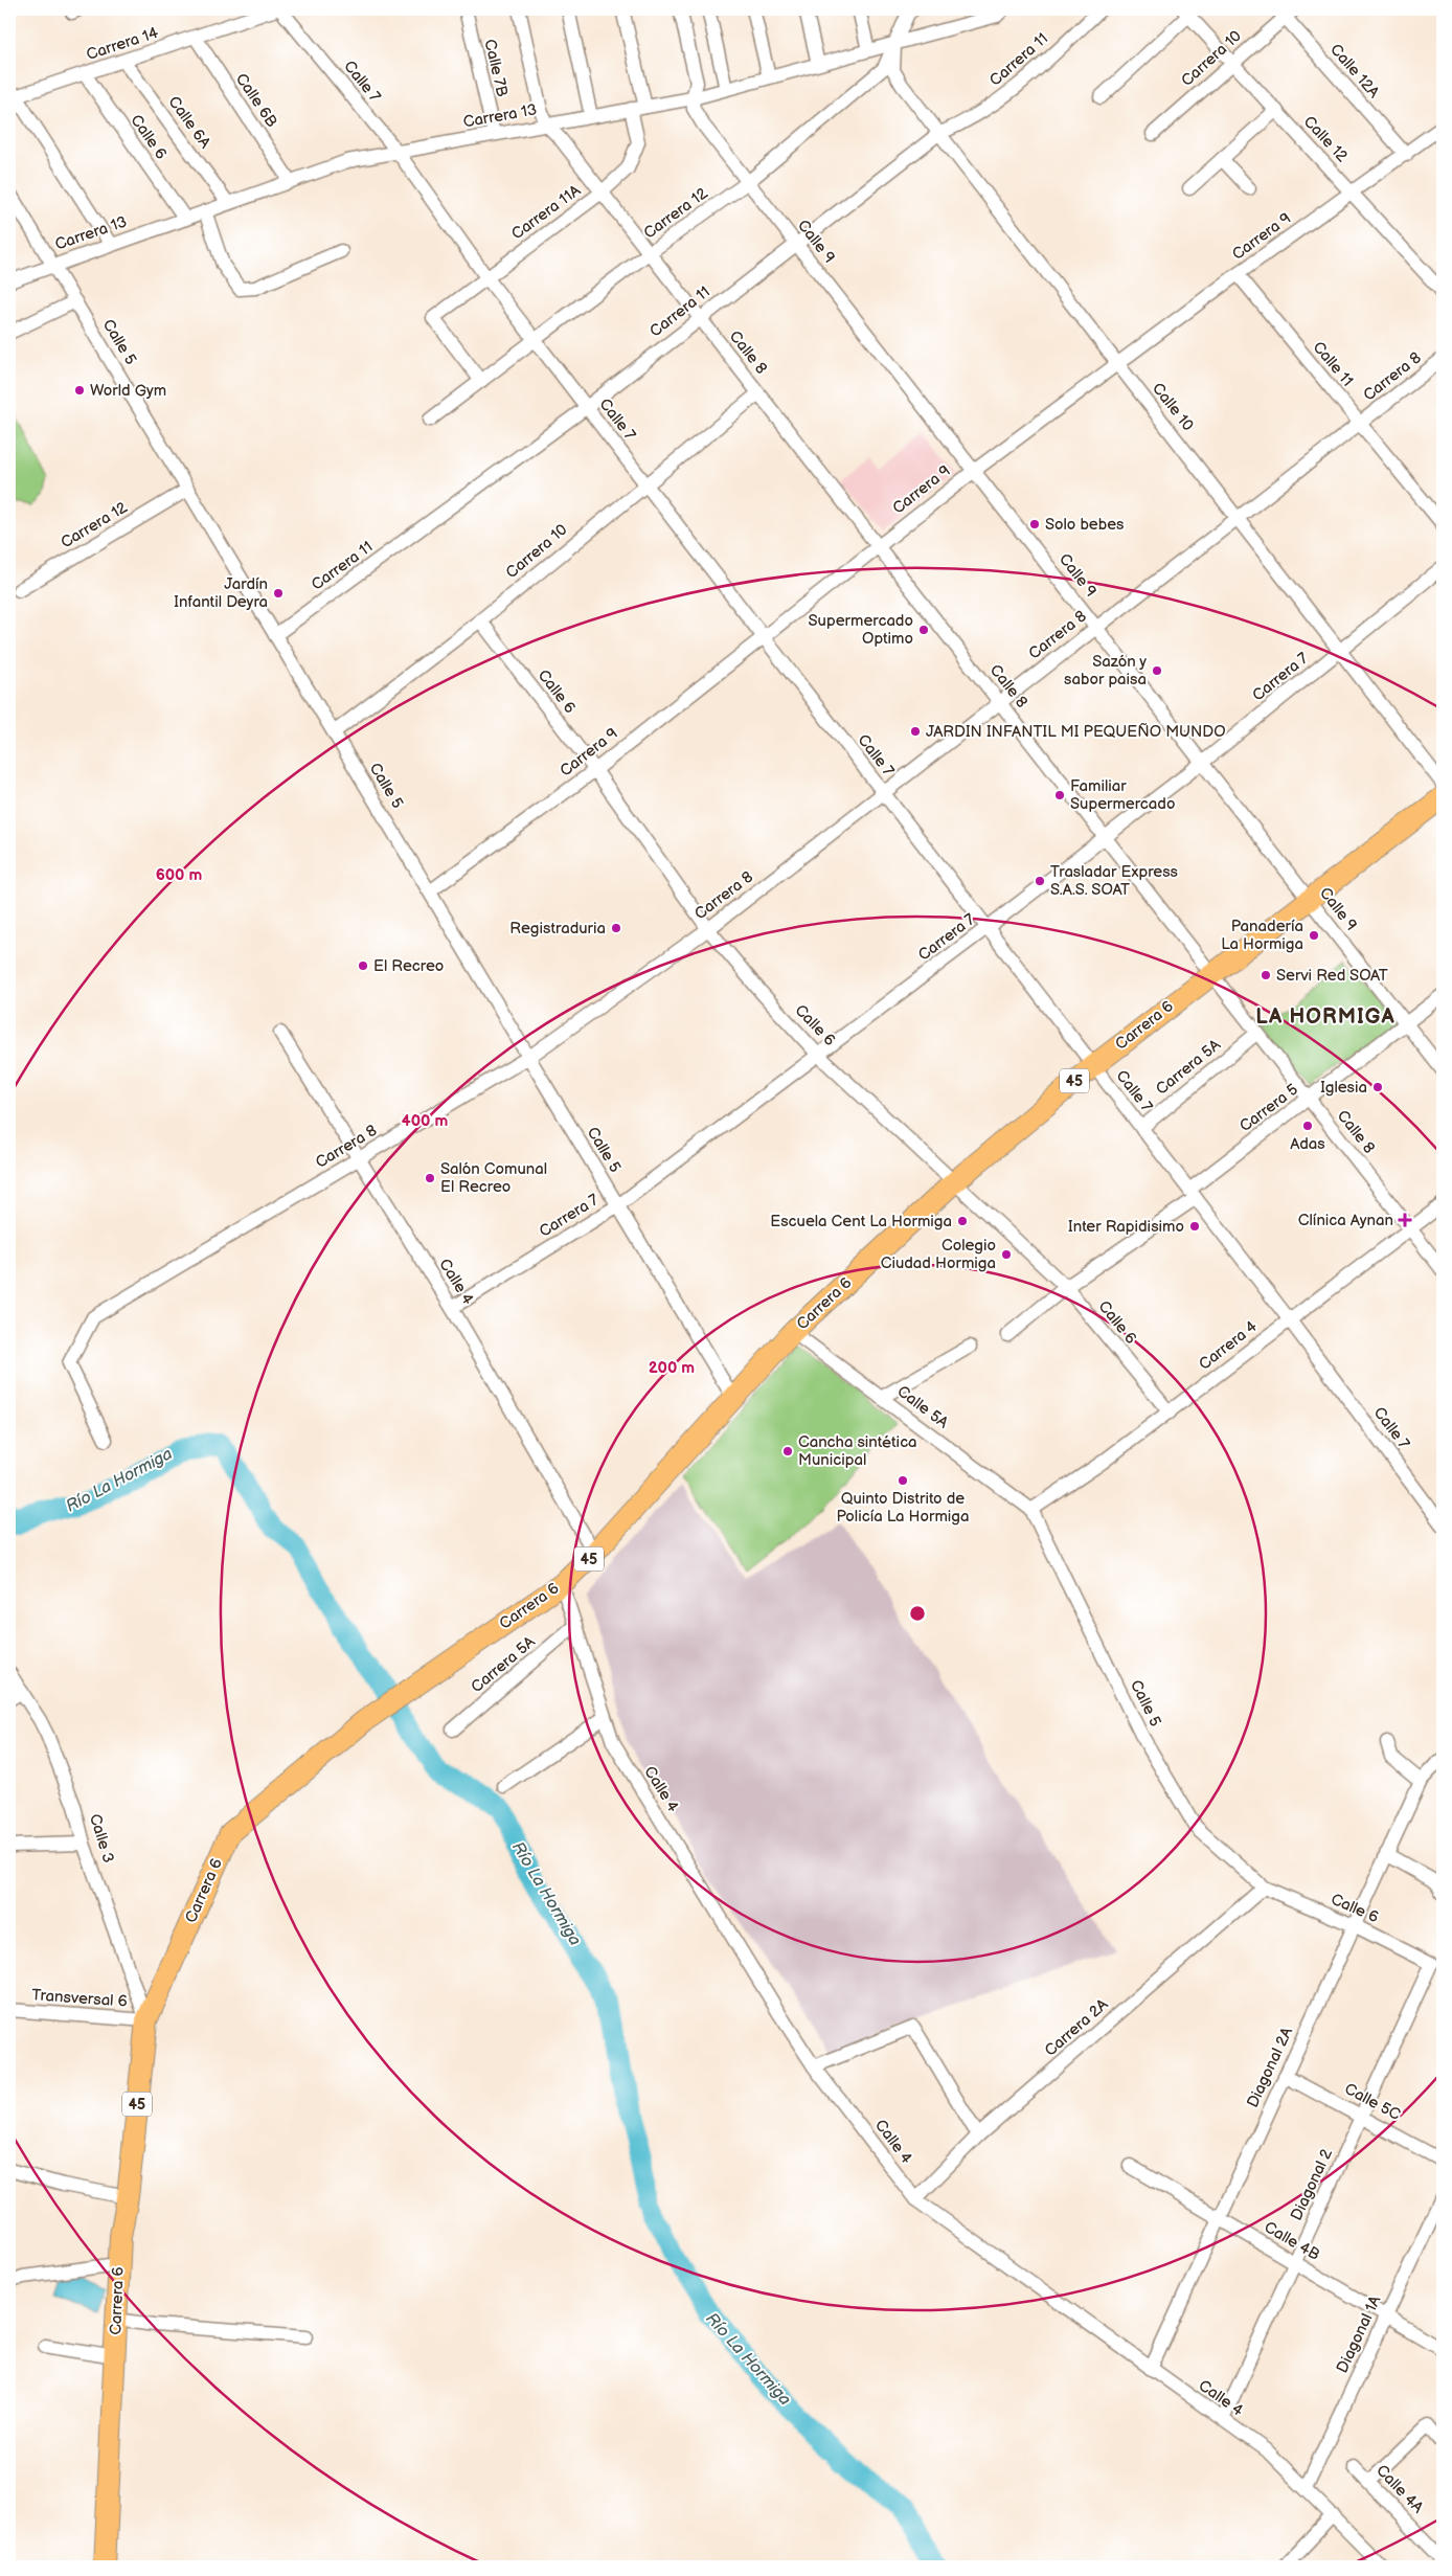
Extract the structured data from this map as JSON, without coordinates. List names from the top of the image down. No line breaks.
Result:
{"streets":{"main road":["Carrera 6","45"],"street":["Carrera 14","Carrera 10","Carrera 11","Calle 7B","Calle 12A","Calle 7","Calle 6B","Carrera 13","Calle 6A","Calle 6","Calle 12","Carrera 11A","Carrera 12","Carrera 9","Calle 9","Calle 5","Calle 8","Calle 11","Carrera 8","Calle 10","Carrera 7","Carrera 5A","Carrera 5","Calle 4","Carrera 4","Calle 5A","Calle 3","Transversal 6","Carrera 2A","Diagonal 2A","Calle 5C","Diagonal 2","Calle 4B","Diagonal 1A","Calle 4A"]},"crossings":[["Carrera 14","Calle 7"],["Carrera 14","Calle 6B"],["Carrera 14","Calle 6A"],["Carrera 14","Calle 6"],["Carrera 10","Calle 12A"],["Carrera 10","Calle 7"],["Carrera 10","Calle 6"],["Carrera 10","Calle 12"],["Carrera 10","Calle 5"],["Carrera 10","Calle 8"],["Carrera 11","Calle 7"],["Carrera 11","Calle 9"],["Carrera 11","Calle 5"],["Carrera 11","Calle 8"],["Carrera 11","Calle 10"],["Calle 7B","Carrera 13"],["Calle 12A","Carrera 9"],["Calle 7","Carrera 13"],["Calle 7","Carrera 11A"],["Calle 7","Carrera 12"],["Calle 7","Carrera 9"],["Calle 7","Carrera 8"],["Calle 7","Carrera 7"],["Calle 7","Carrera 6"],["Calle 7","Carrera 5A"],["Calle 7","Carrera 5"],["Calle 7","Carrera 4"],["Calle 6B","Carrera 13"],["Carrera 13","Calle 6A"],["Carrera 13","Calle 6"],["Carrera 13","Carrera 11A"],["Carrera 13","Carrera 12"],["Carrera 13","Calle 9"],["Carrera 13","Calle 5"],["Carrera 13","Calle 8"],["Carrera 13","Calle 10"],["Calle 6","Carrera 9"],["Calle 6","Calle 5"],["Calle 6","Carrera 8"],["Calle 6","Carrera 7"],["Calle 6","Carrera 6"],["Calle 6","Carrera 5"],["Calle 6","Carrera 4"],["Calle 6","Carrera 2A"],["Calle 6","Diagonal 2A"],["Calle 6","Diagonal 2"],["Calle 12","Carrera 9"],["Carrera 11A","Carrera 12"],["Carrera 11A","Calle 8"],["Carrera 12","Calle 9"],["Carrera 12","Calle 5"],["Carrera 12","Calle 8"],["Carrera 12","Calle 10"],["Carrera 9","Calle 9"],["Carrera 9","Calle 5"],["Carrera 9","Calle 8"],["Carrera 9","Calle 11"],["Carrera 9","Calle 10"],["Calle 9","Carrera 8"],["Calle 9","Carrera 7"],["Calle 9","Carrera 6"],["Calle 9","Carrera 5"],["Calle 5","Carrera 8"],["Calle 5","Carrera 7"],["Calle 5","Carrera 6"],["Calle 5","Carrera 4"],["Calle 5","Calle 5A"],["Calle 5","Carrera 2A"],["Calle 8","Carrera 8"],["Calle 8","Carrera 7"],["Calle 8","Carrera 6"],["Calle 8","Carrera 5A"],["Calle 8","Carrera 5"],["Calle 8","Carrera 4"],["Calle 11","Carrera 8"],["Carrera 8","Calle 10"],["Carrera 8","Calle 4"],["Calle 10","Carrera 7"],["Carrera 7","Calle 4"],["Carrera 6","Calle 4"],["Carrera 6","Calle 5A"],["Carrera 6","Calle 3"],["Carrera 6","Transversal 6"],["Carrera 5A","Calle 4"],["Calle 4","Carrera 2A"],["Calle 4","Diagonal 2A"],["Calle 4","Diagonal 2"],["Calle 4","Diagonal 1A"],["Carrera 4","Calle 5A"],["Calle 3","Transversal 6"],["Diagonal 2A","Calle 5C"],["Diagonal 2A","Calle 4B"],["Calle 5C","Diagonal 2"],["Diagonal 2","Calle 4B"],["Calle 4B","Diagonal 1A"]],"districts":["LA HORMIGA"],"water":["Río La Hormiga"],"places":{"other":["World Gym","Solo bebes","Jardín Infantil Deyra","Supermercado Optimo","Sazón y sabor paisa","JARDIN INFANTIL MI PEQUEÑO MUNDO","Familiar Supermercado","Trasladar Express S.A.S. SOAT","Registraduria","Panadería La Hormiga","El Recreo","Servi Red SOAT","Iglesia","Adas","Salón Comunal El Recreo","Escuela Cent La Hormiga","Inter Rapidisimo","Colegio Ciudad Hormiga","Cancha sintética Municipal","Quinto Distrito de Policía La Hormiga"],"health":["Clínica Aynan"]},"rings":["600 m","400 m","200 m"]}
